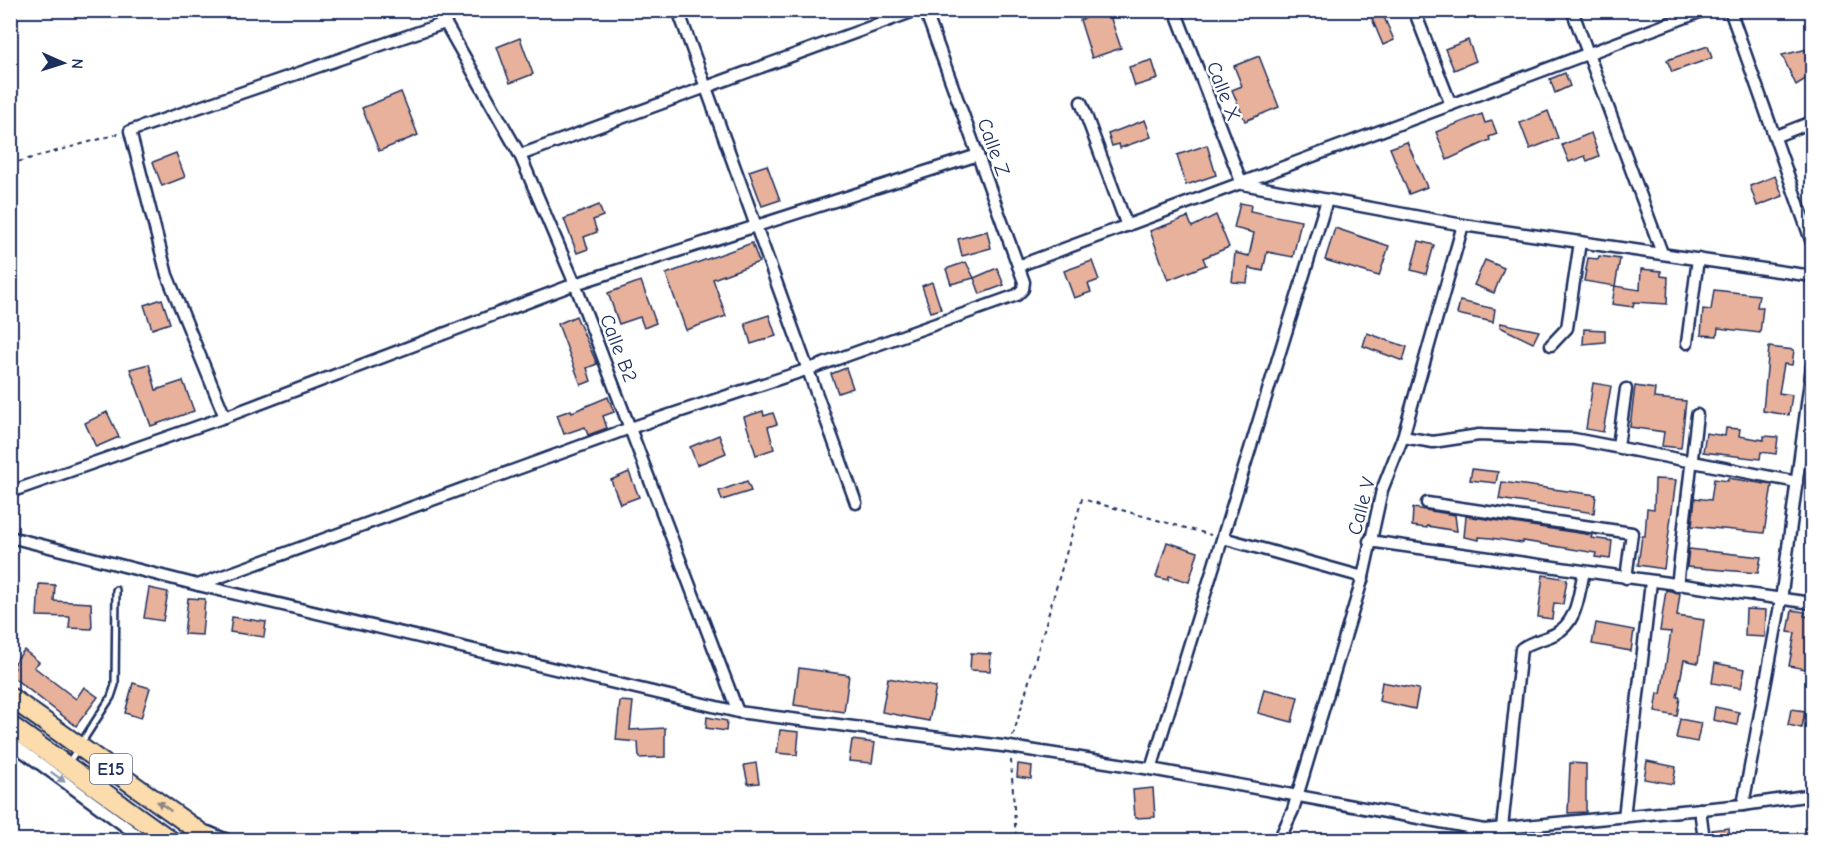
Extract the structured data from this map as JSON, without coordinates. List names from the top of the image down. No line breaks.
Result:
{"streets":{"highway":["E15"],"street":["Calle X","Calle Z","Calle B2","Calle V"]},"north":"right"}
